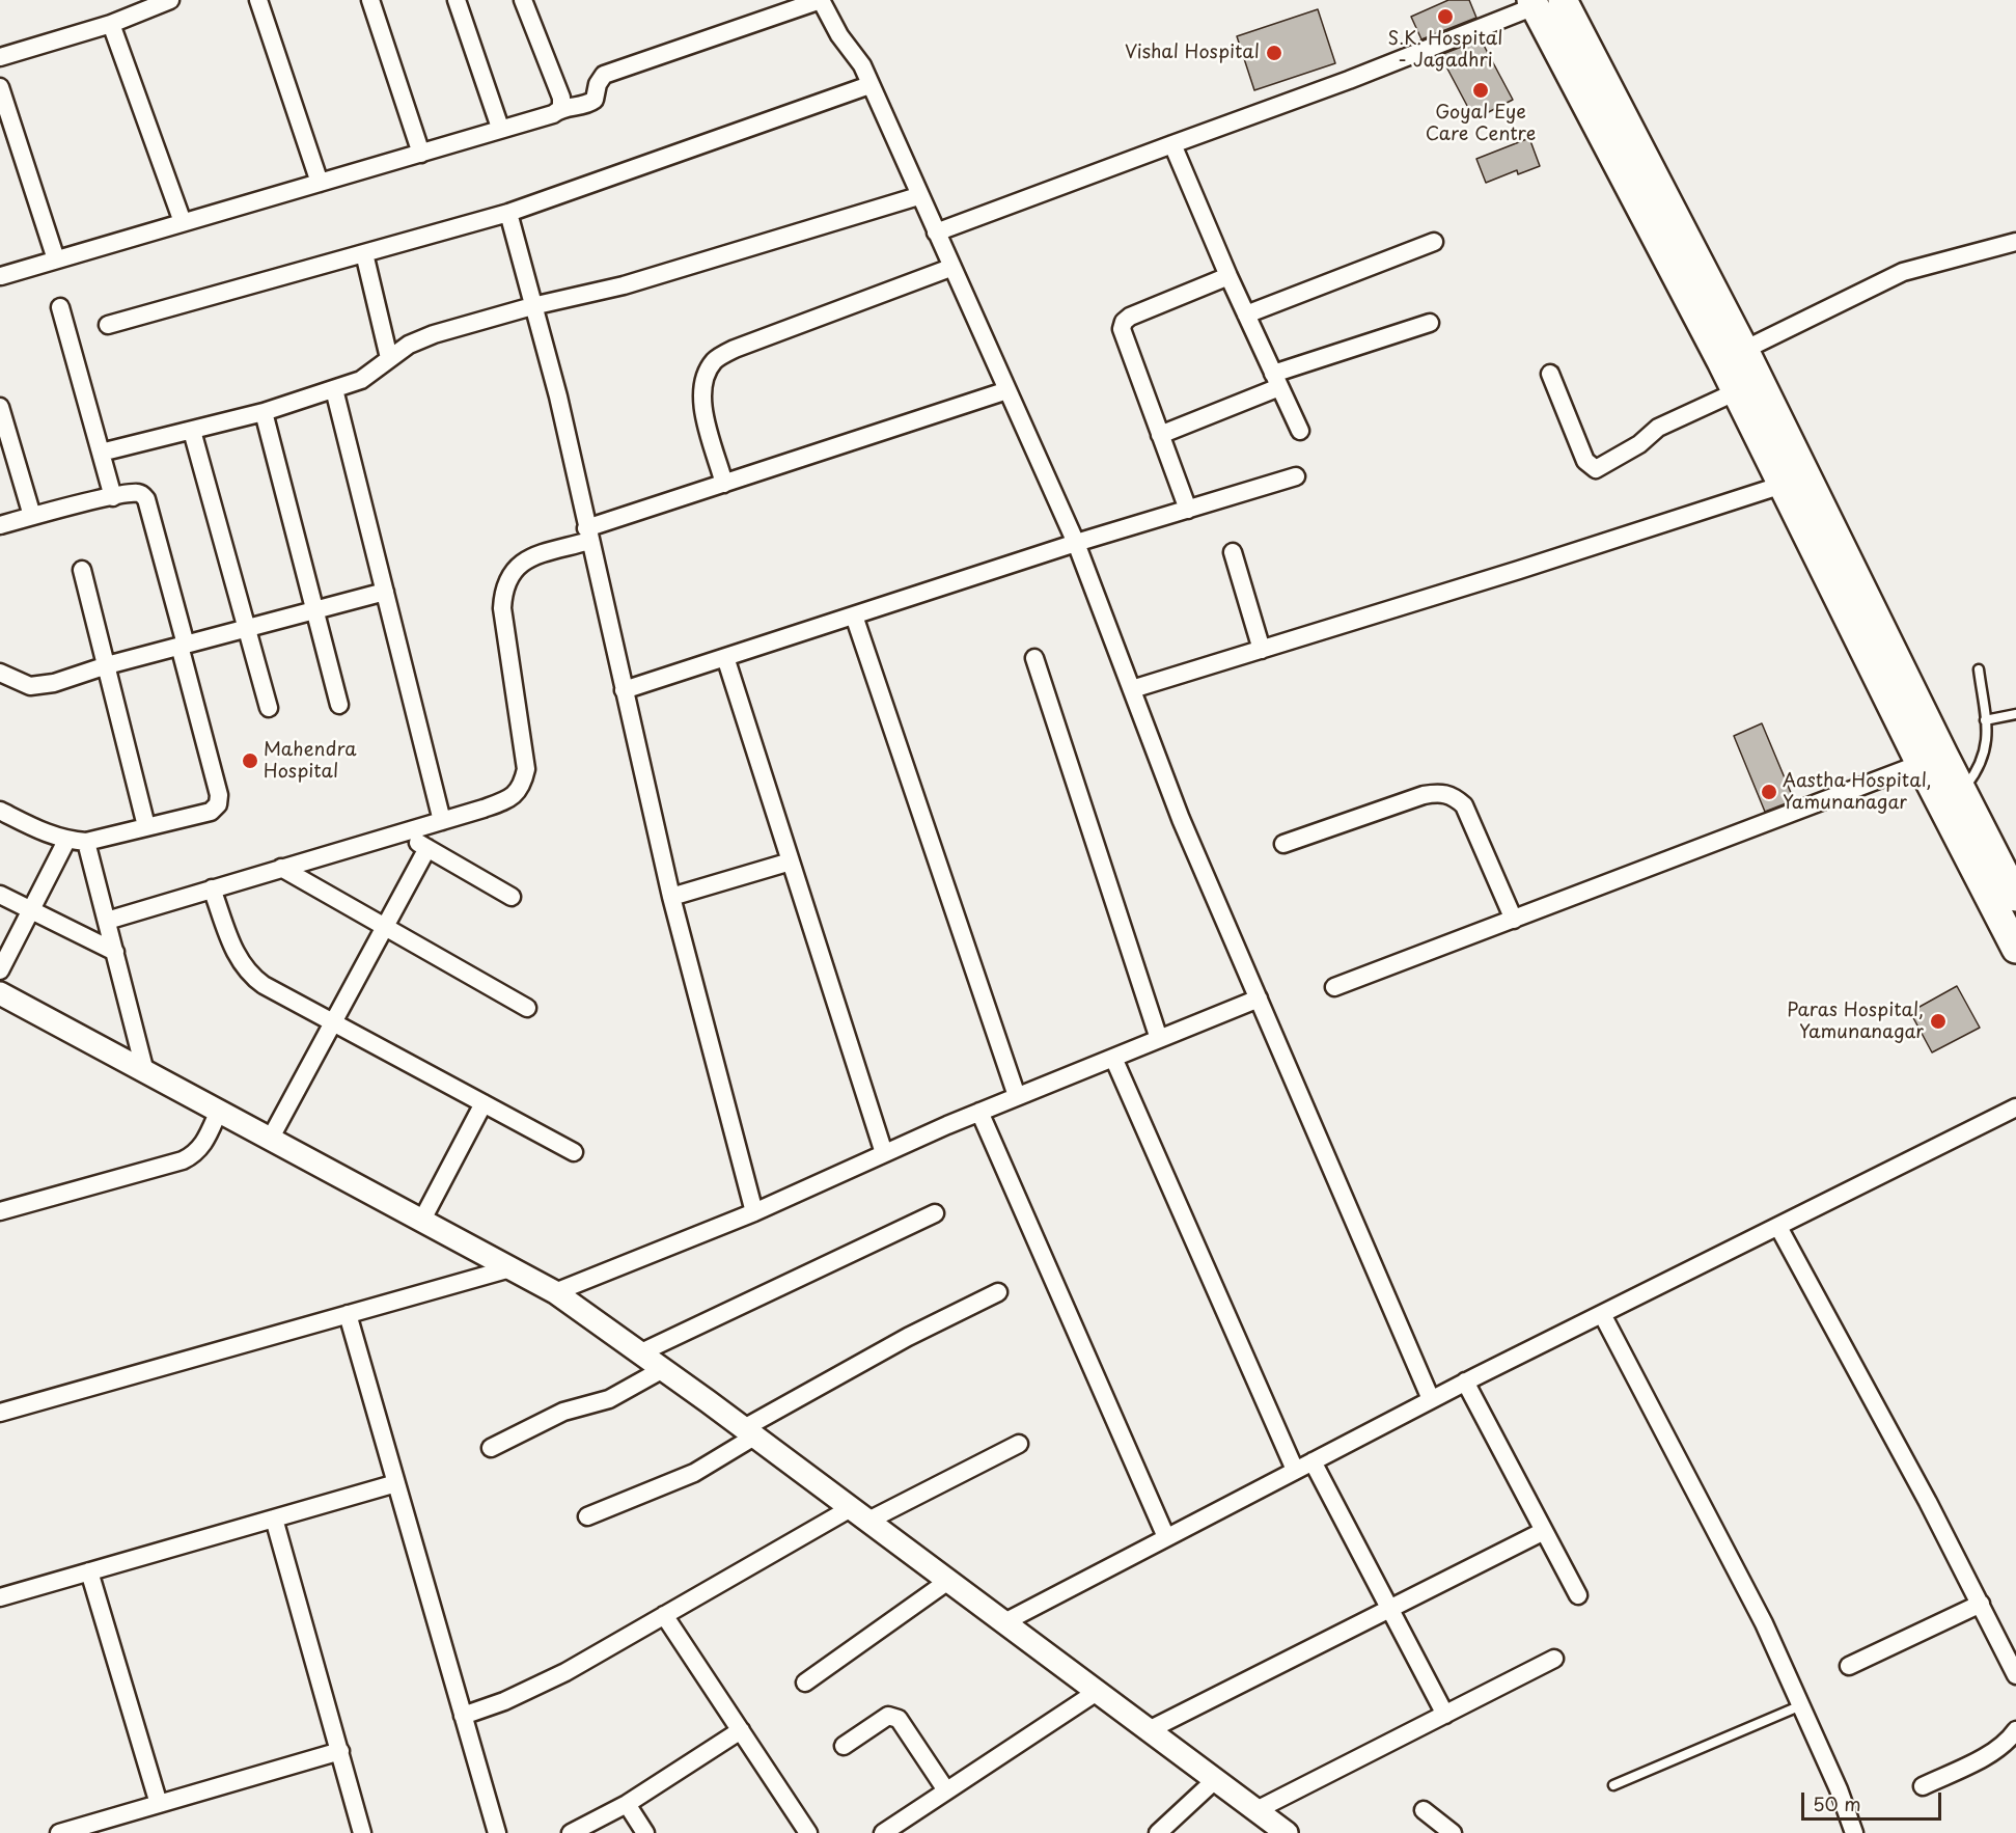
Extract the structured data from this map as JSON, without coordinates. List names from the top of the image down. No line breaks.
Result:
{"places":["S.K. Hospital - Jagadhri","Vishal Hospital","Goyal Eye Care Centre","Mahendra Hospital","Aastha Hospital, Yamunanagar","Paras Hospital, Yamunanagar"],"scale_bar":"50 m"}
